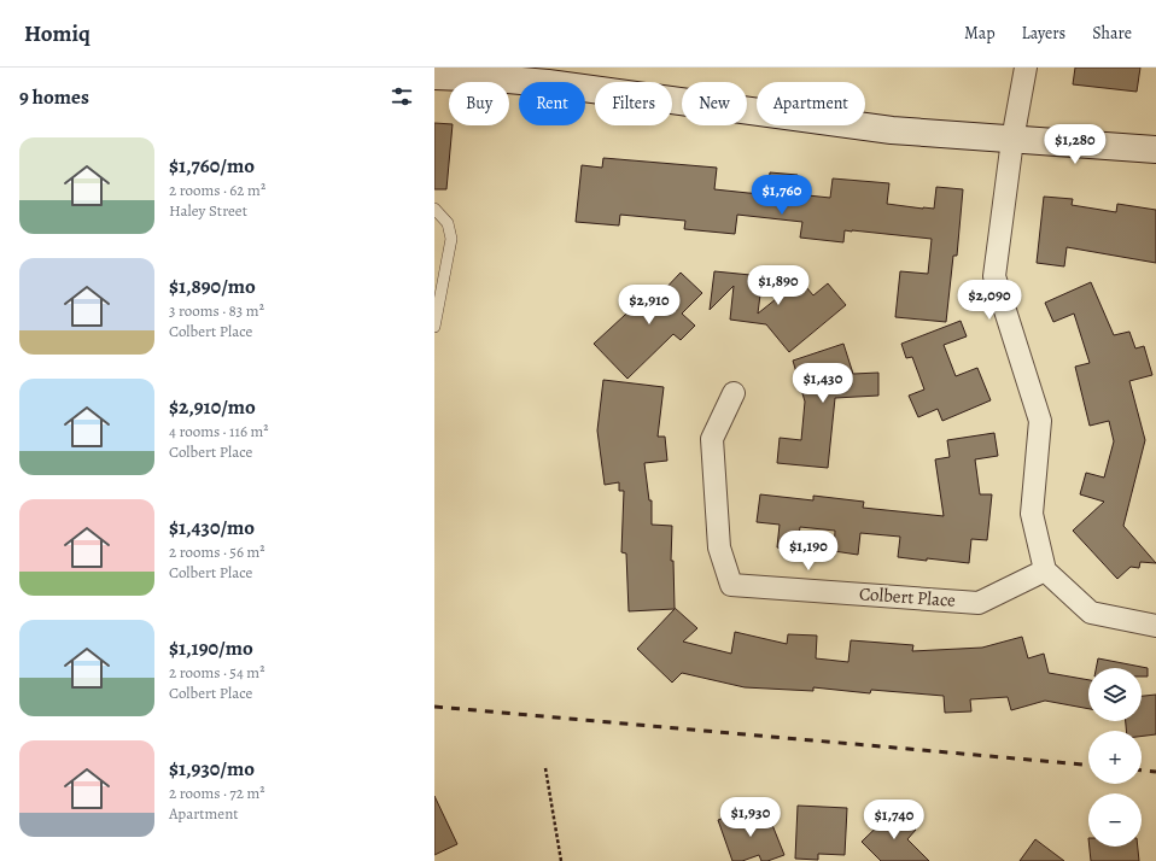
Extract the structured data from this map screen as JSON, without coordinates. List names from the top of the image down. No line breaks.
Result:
{"streets":{"street":["Colbert Place"]},"page":{"header":"Homiq","nav":["Map","Layers","Share"],"heading":"9 homes","chip":["Buy","Rent","Filters","New","Apartment"],"price":["$1,280","$1,760","$1,890","$2,090","$2,910","$1,430","$1,190","$1,930","$1,740"],"list":[{"name":"$1,760/mo","note":"2 rooms · 62 m² · Haley Street"},{"name":"$1,890/mo","note":"3 rooms · 83 m² · Colbert Place"},{"name":"$2,910/mo","note":"4 rooms · 116 m² · Colbert Place"},{"name":"$1,430/mo","note":"2 rooms · 56 m² · Colbert Place"},{"name":"$1,190/mo","note":"2 rooms · 54 m² · Colbert Place"},{"name":"$1,930/mo","note":"2 rooms · 72 m² · Apartment"}],"map_buttons":["+","−"]}}
